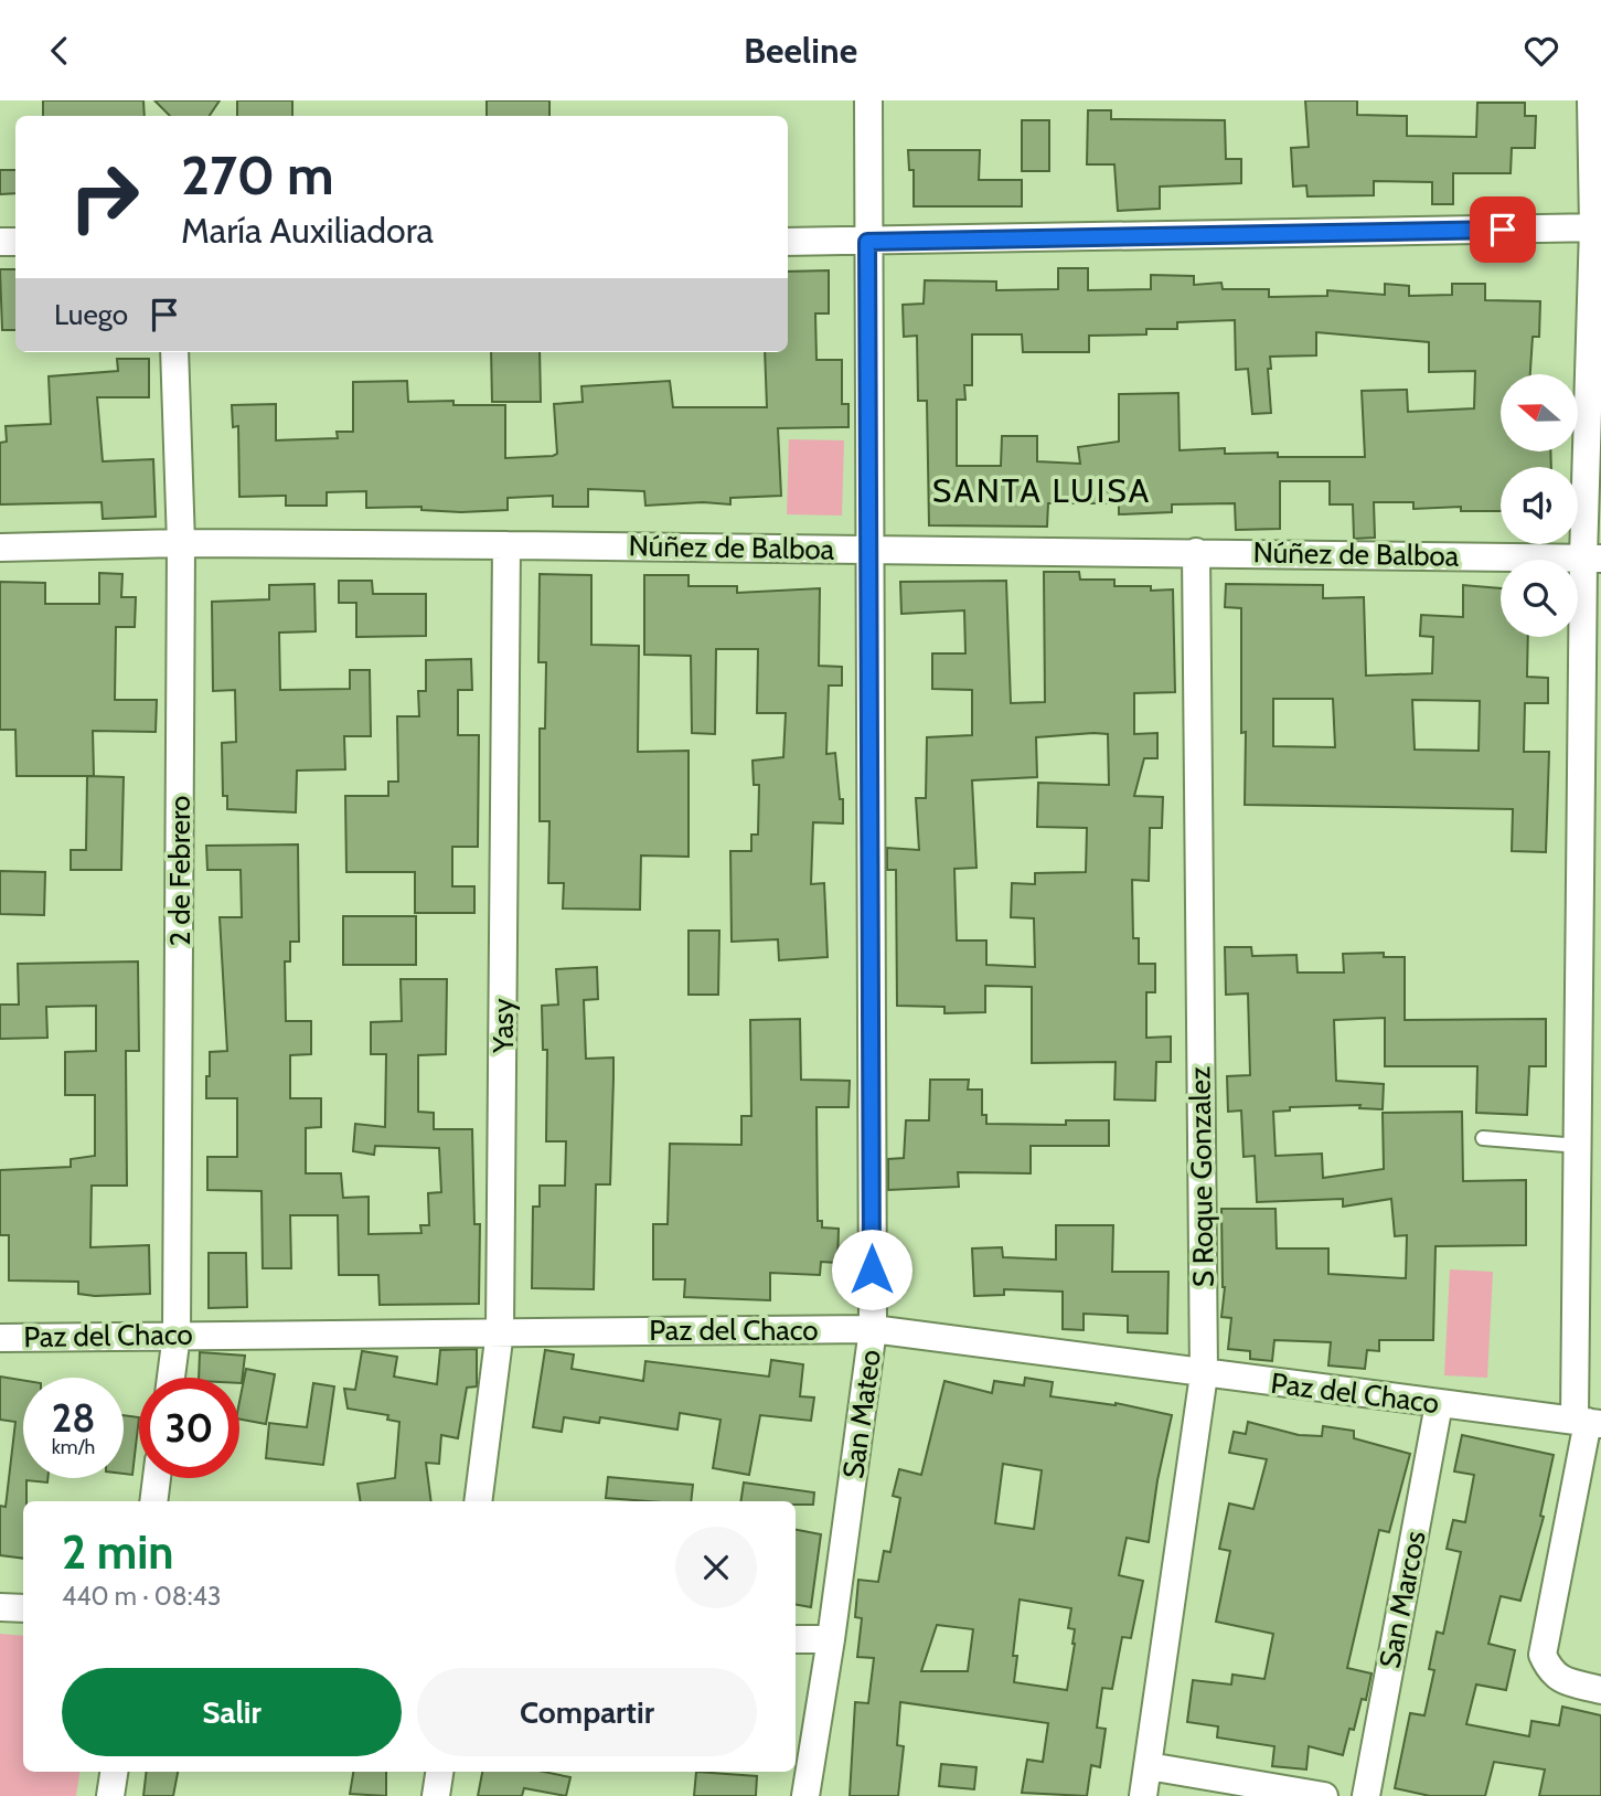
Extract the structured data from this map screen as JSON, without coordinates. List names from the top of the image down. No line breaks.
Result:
{"streets":{"street":["Núñez de Balboa","2 de Febrero","Yasy","S Roque Gonzalez","Paz del Chaco","San Mateo","San Marcos"]},"crossings":[["Núñez de Balboa","2 de Febrero"],["Núñez de Balboa","Yasy"],["Núñez de Balboa","S Roque Gonzalez"],["Núñez de Balboa","San Mateo"],["2 de Febrero","Paz del Chaco"],["Yasy","Paz del Chaco"],["S Roque Gonzalez","Paz del Chaco"],["Paz del Chaco","San Mateo"],["Paz del Chaco","San Marcos"]],"districts":["SANTA LUISA"],"north":"left","page":{"header":"Beeline","turn":["270 m","María Auxiliadora"],"then":"Luego","speed":"28 km/h","limit":"30","heading":["2 min","440 m · 08:43"],"buttons":["Salir","Compartir"]}}
